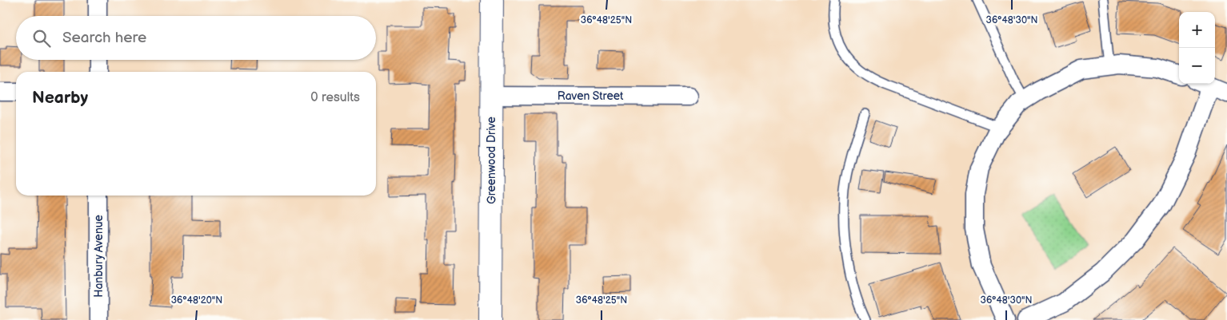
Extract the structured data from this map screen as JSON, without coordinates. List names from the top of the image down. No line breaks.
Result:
{"streets":{"street":["Raven Street","Greenwood Drive","Hanbury Avenue"]},"crossings":[["Raven Street","Greenwood Drive"]],"page":{"map_buttons":["+","−"],"search":"Search here","heading":["Nearby","0 results"]},"coordinates":["36°48'25\"N","36°48'30\"N","36°48'20\"N"]}
